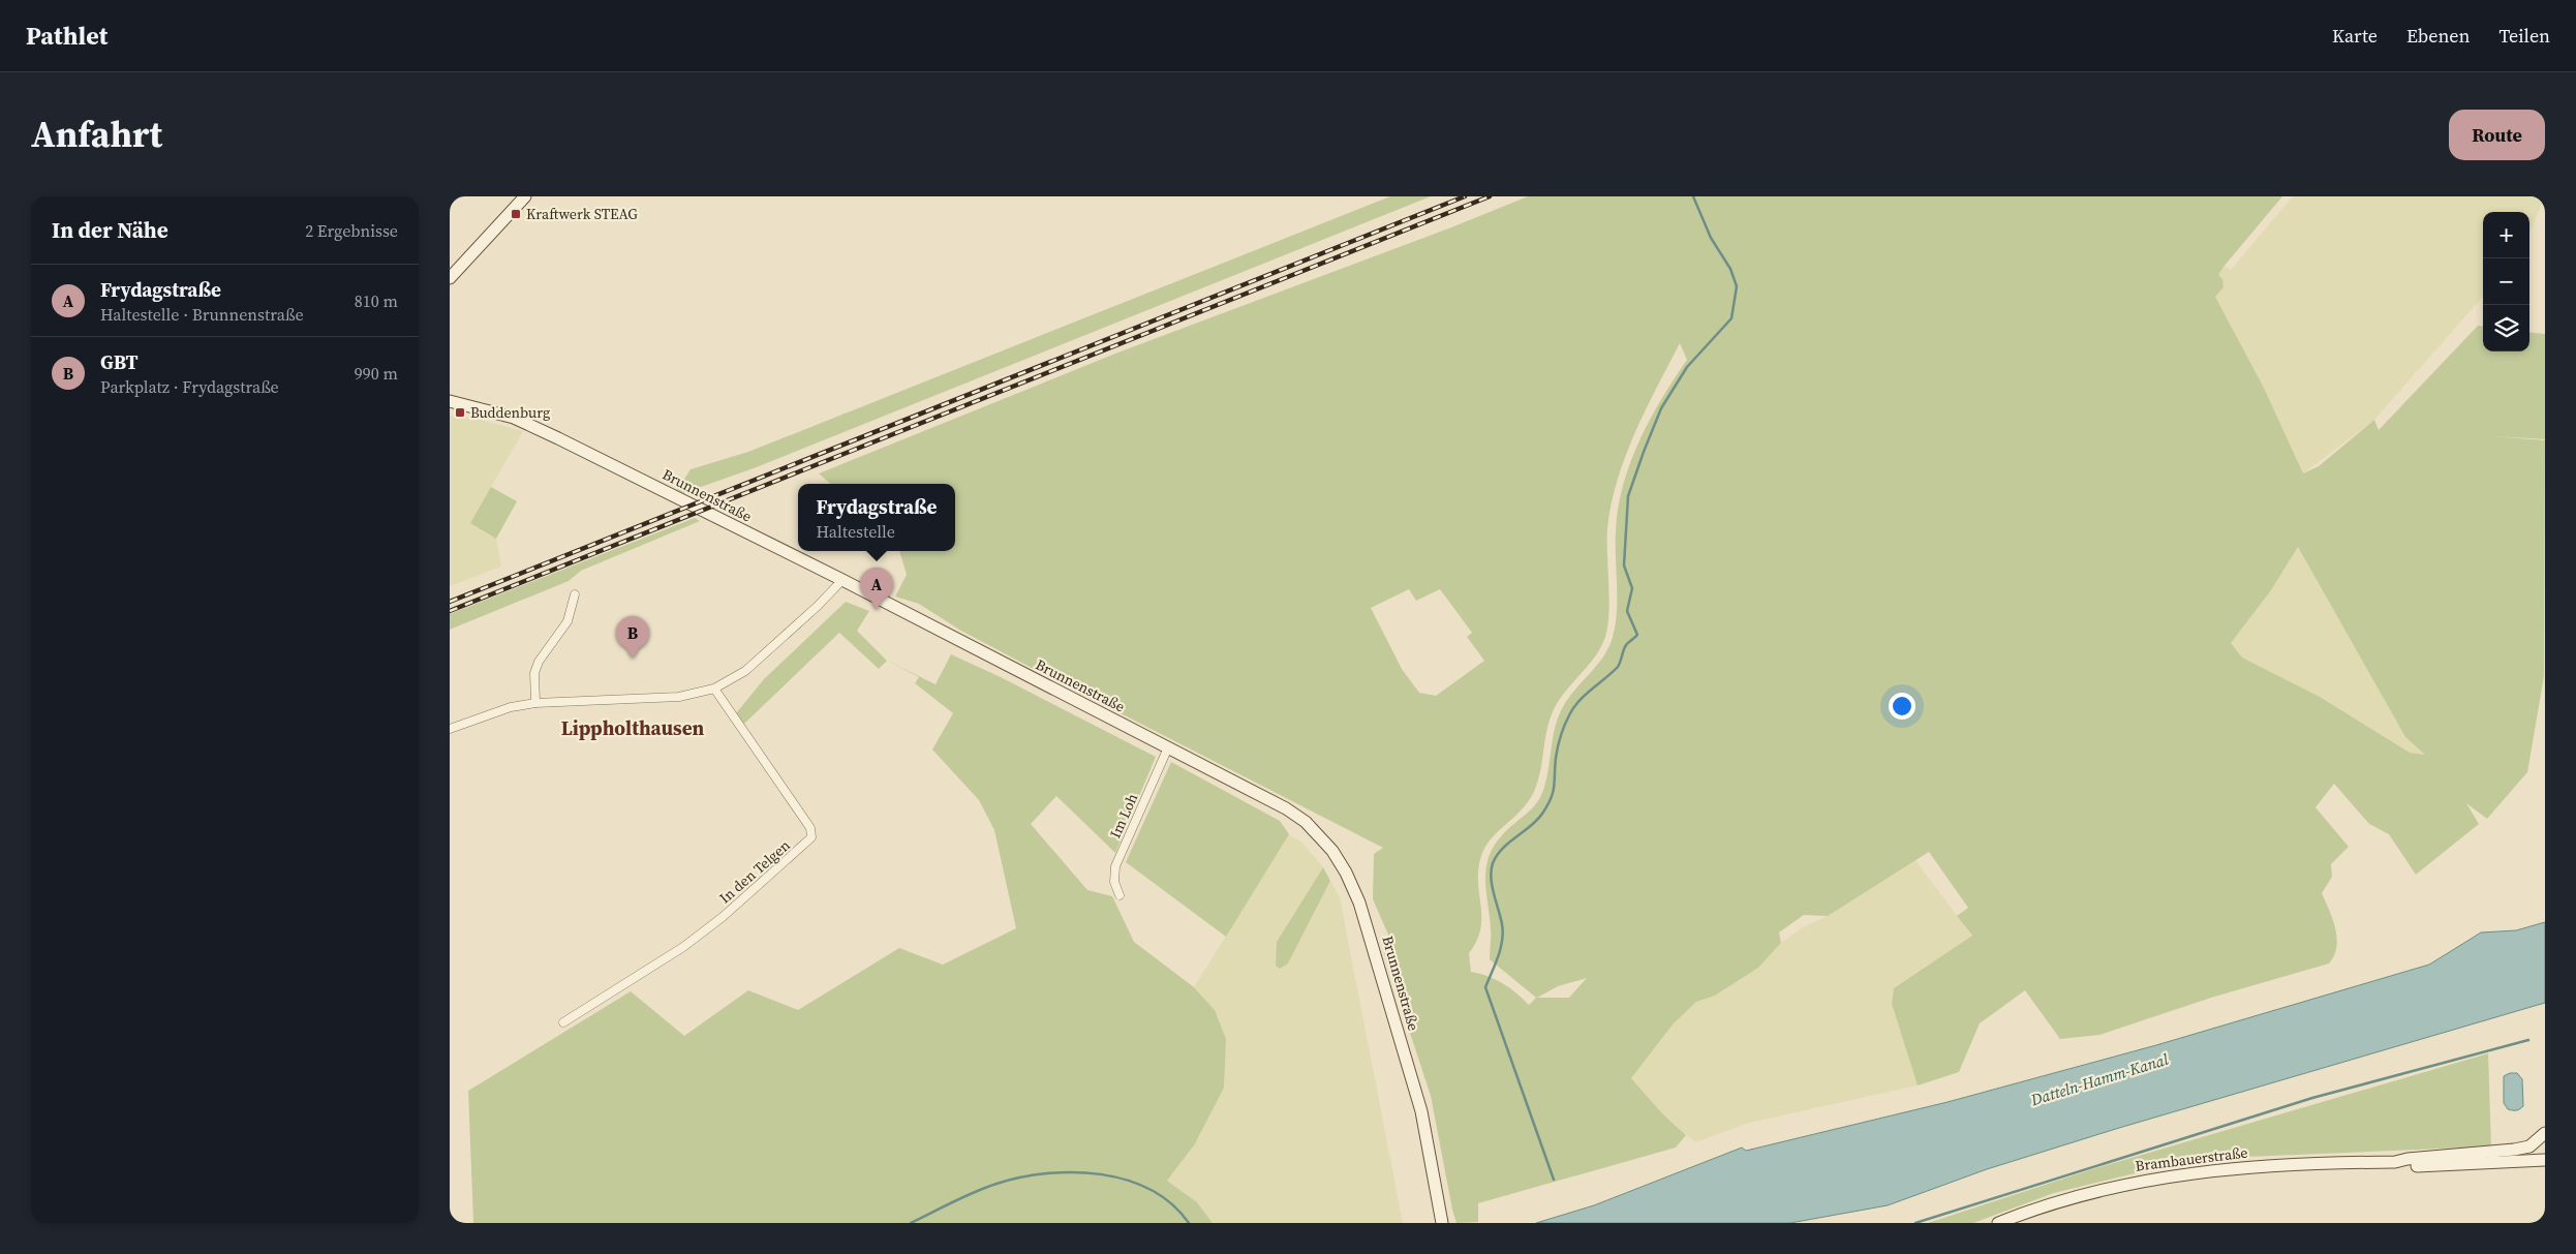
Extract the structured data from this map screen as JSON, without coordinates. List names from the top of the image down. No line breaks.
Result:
{"streets":{"street":["Brunnenstraße","Im Loh","In den Telgen","Brambauerstraße"]},"crossings":[["Brunnenstraße","Im Loh"]],"districts":["Lippholthausen"],"water":["Datteln-Hamm-Kanal"],"places":{"transit":["Kraftwerk STEAG","Buddenburg"]},"page":{"header":"Pathlet","nav":["Karte","Ebenen","Teilen"],"title":"Anfahrt","buttons":"Route","heading":["In der Nähe","2 Ergebnisse"],"map_buttons":["+","−"],"list":[{"mark":"A","name":"Frydagstraße","note":"Haltestelle · Brunnenstraße","value":"810 m"},{"mark":"B","name":"GBT","note":"Parkplatz · Frydagstraße","value":"990 m"}],"popup":["Frydagstraße","Haltestelle"],"pins":["A","B"]}}
